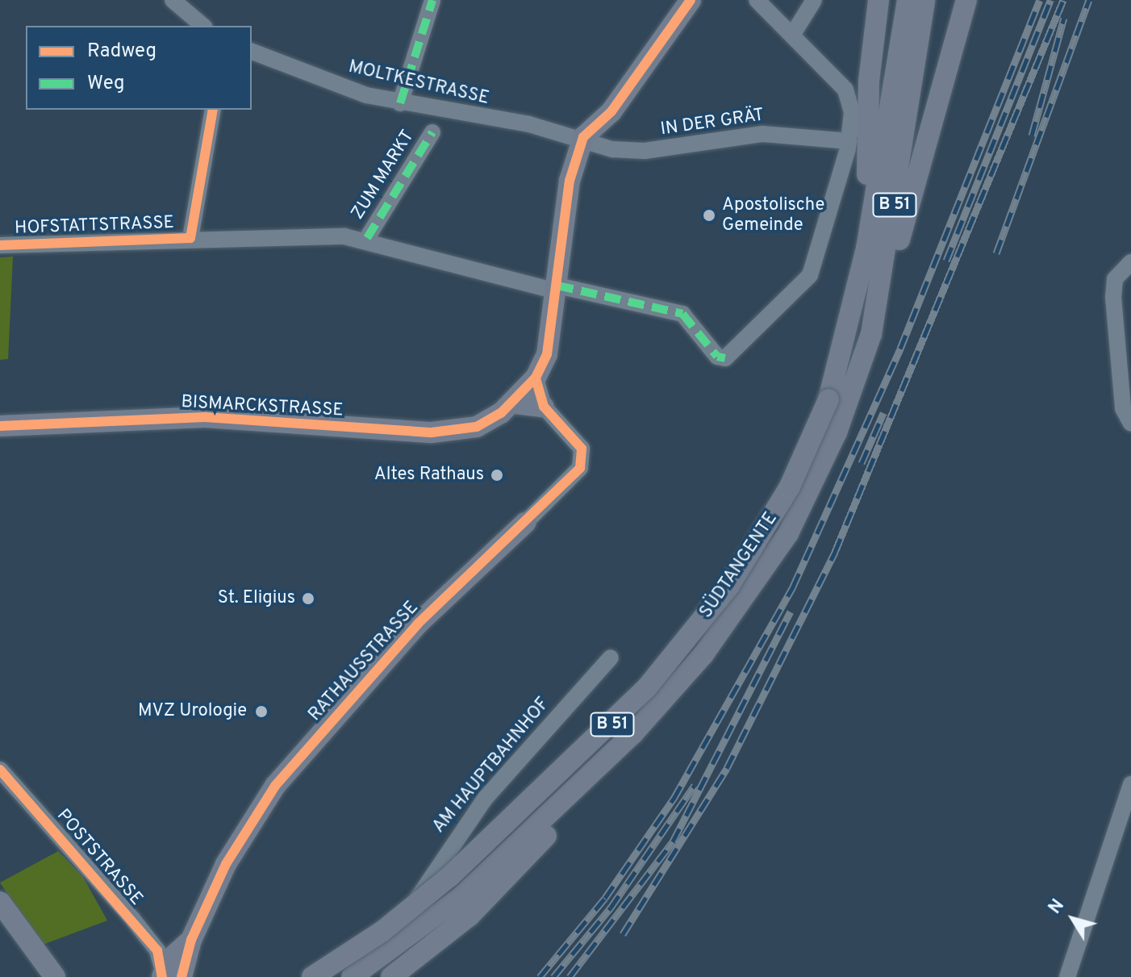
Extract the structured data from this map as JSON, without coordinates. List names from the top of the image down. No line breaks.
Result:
{"streets":{"main road":["B 51","BISMARCKSTRASSE","SÜDTANGENTE","RATHAUSSTRASSE"],"street":["MOLTKESTRASSE","IN DER GRÄT","ZUM MARKT","HOFSTATTSTRASSE","AM HAUPTBAHNHOF","POSTSTRASSE"]},"crossings":[["MOLTKESTRASSE","IN DER GRÄT"],["IN DER GRÄT","HOFSTATTSTRASSE"],["ZUM MARKT","HOFSTATTSTRASSE"],["RATHAUSSTRASSE","POSTSTRASSE"]],"places":["Apostolische Gemeinde","Altes Rathaus","St. Eligius","MVZ Urologie"],"legend":["Radweg","Weg"],"north":"top left"}
